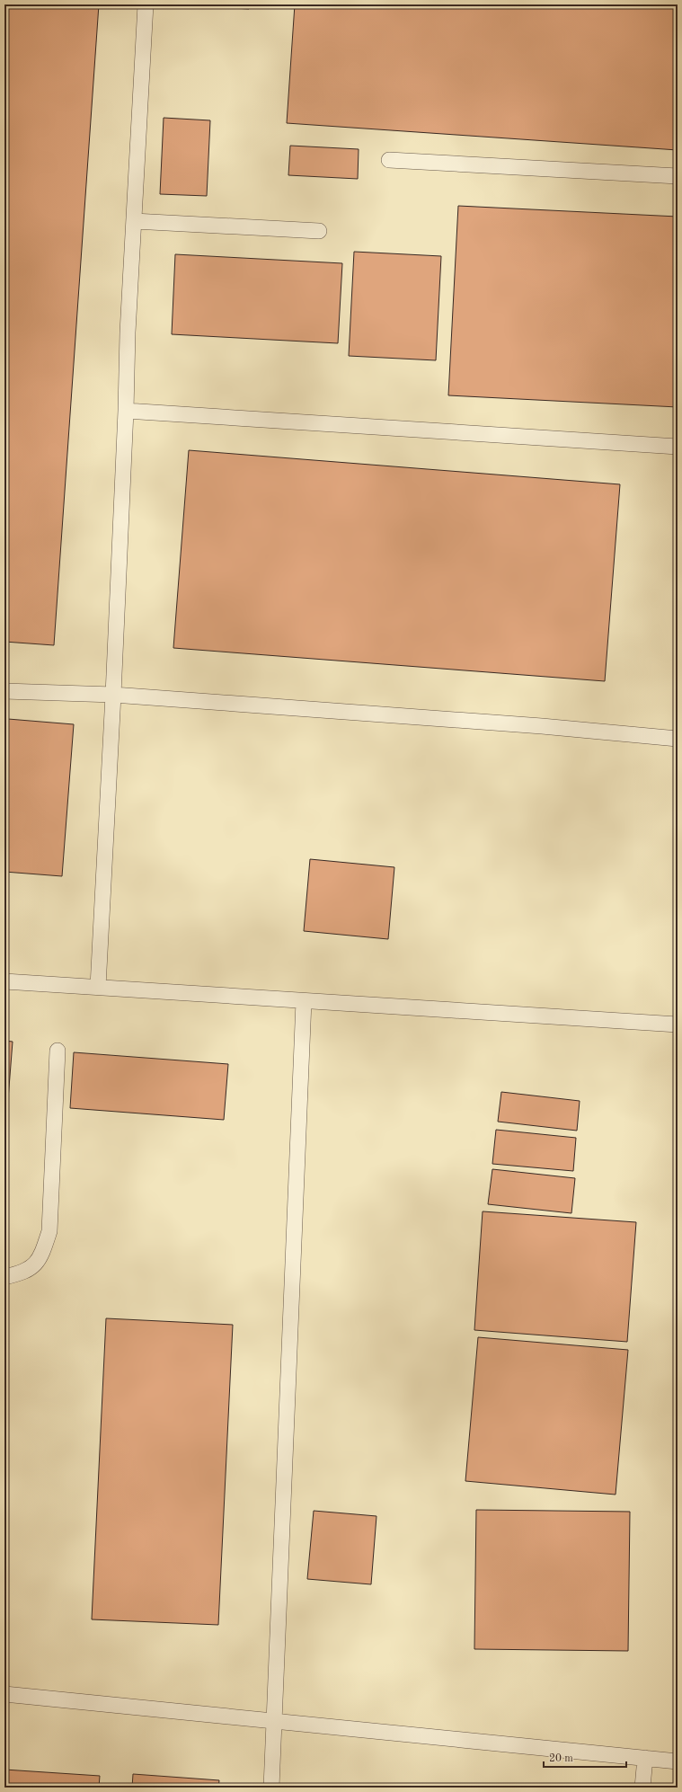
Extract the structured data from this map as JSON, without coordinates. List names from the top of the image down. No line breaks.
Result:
{"scale_bar":"20 m"}
